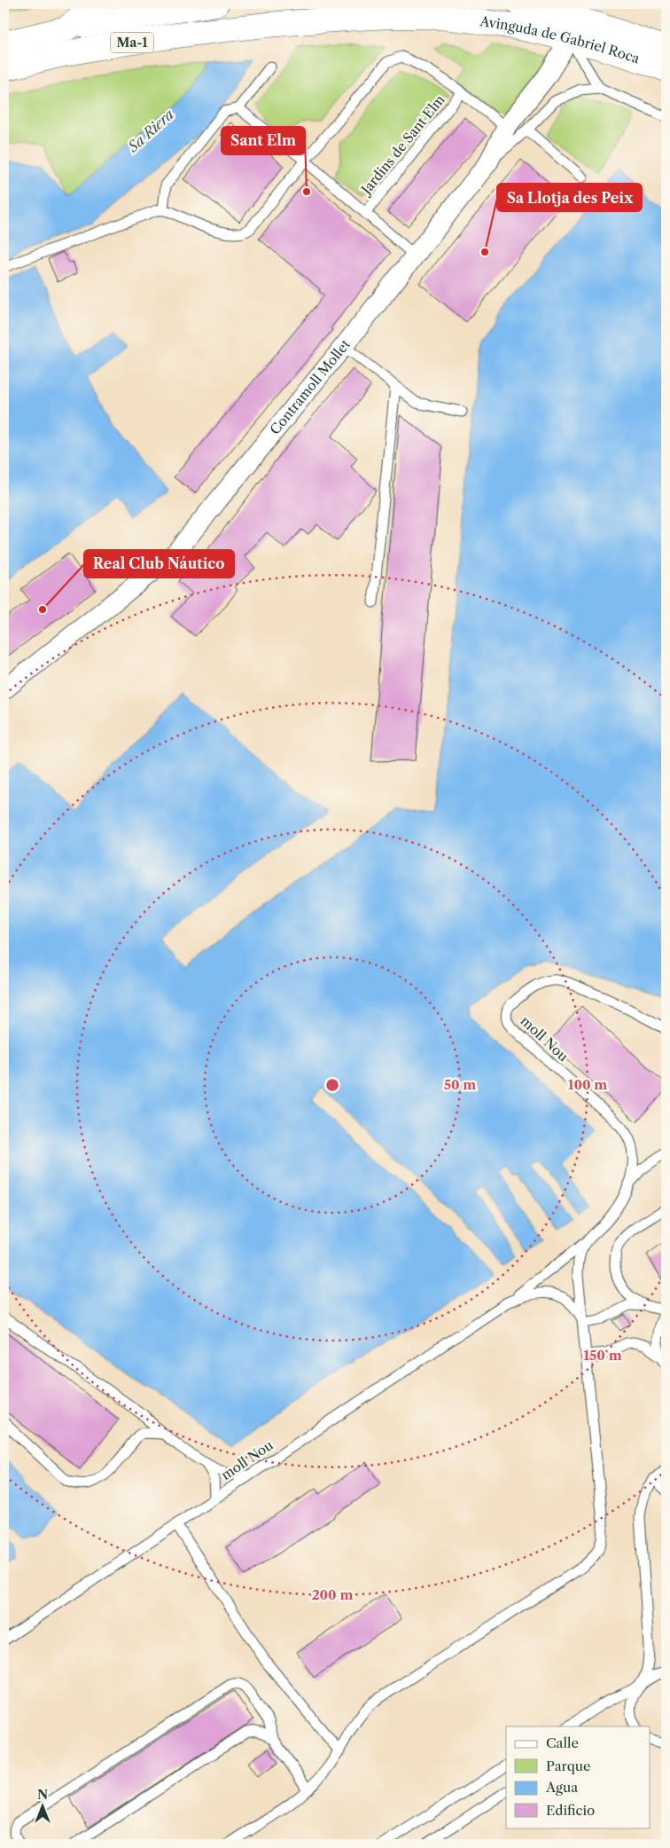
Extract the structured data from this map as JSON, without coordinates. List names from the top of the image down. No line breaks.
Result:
{"streets":{"main road":["Avinguda de Gabriel Roca","Ma-1"],"street":["Contramoll Mollet"],"lane":["Jardins de Sant Elm","moll Nou"]},"crossings":[["Avinguda de Gabriel Roca","Contramoll Mollet"],["Jardins de Sant Elm","Contramoll Mollet"]],"water":["Sa Riera"],"places":["Sant Elm","Sa Llotja des Peix","Real Club Náutico"],"legend":["Calle","Parque","Agua","Edificio"],"north":"top","rings":["50 m","100 m","150 m","200 m"]}
